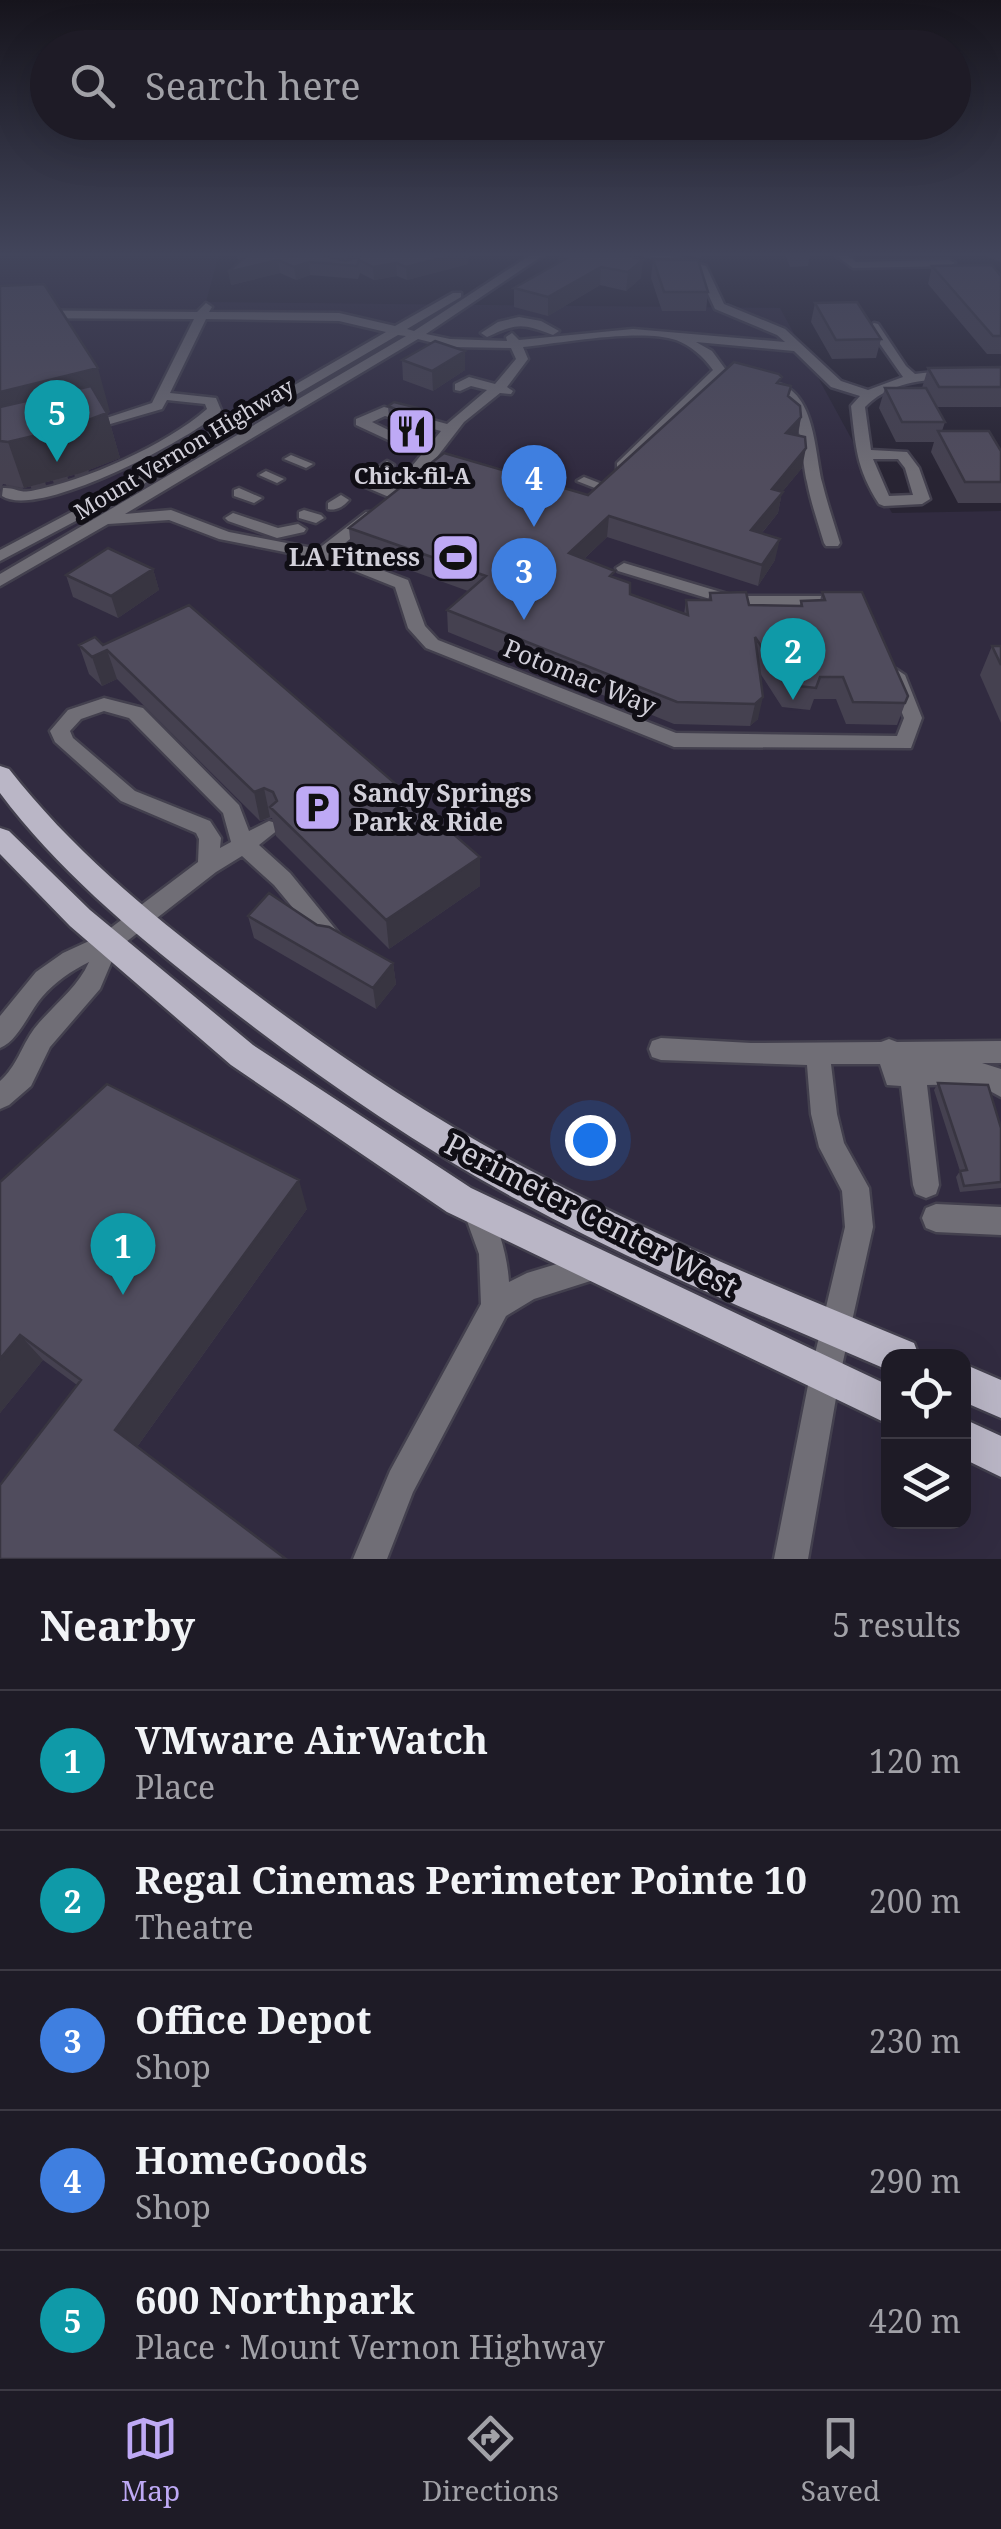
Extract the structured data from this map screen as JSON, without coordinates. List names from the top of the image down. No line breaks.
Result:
{"streets":{"main road":["Perimeter Center West"],"street":["Mount Vernon Highway","Potomac Way"]},"crossings":[["Mount Vernon Highway","Potomac Way"]],"places":{"restaurant":["Chick-fil-A"],"sports":["LA Fitness"],"parking":["Sandy Springs Park & Ride"]},"page":{"search":"Search here","pins":["5","4","3","2","1"],"heading":["Nearby","5 results"],"list":[{"mark":"1","name":"VMware AirWatch","note":"Place","value":"120 m"},{"mark":"2","name":"Regal Cinemas Perimeter Pointe 10","note":"Theatre","value":"200 m"},{"mark":"3","name":"Office Depot","note":"Shop","value":"230 m"},{"mark":"4","name":"HomeGoods","note":"Shop","value":"290 m"},{"mark":"5","name":"600 Northpark","note":"Place · Mount Vernon Highway","value":"420 m"}],"nav":["Map","Directions","Saved"]}}
